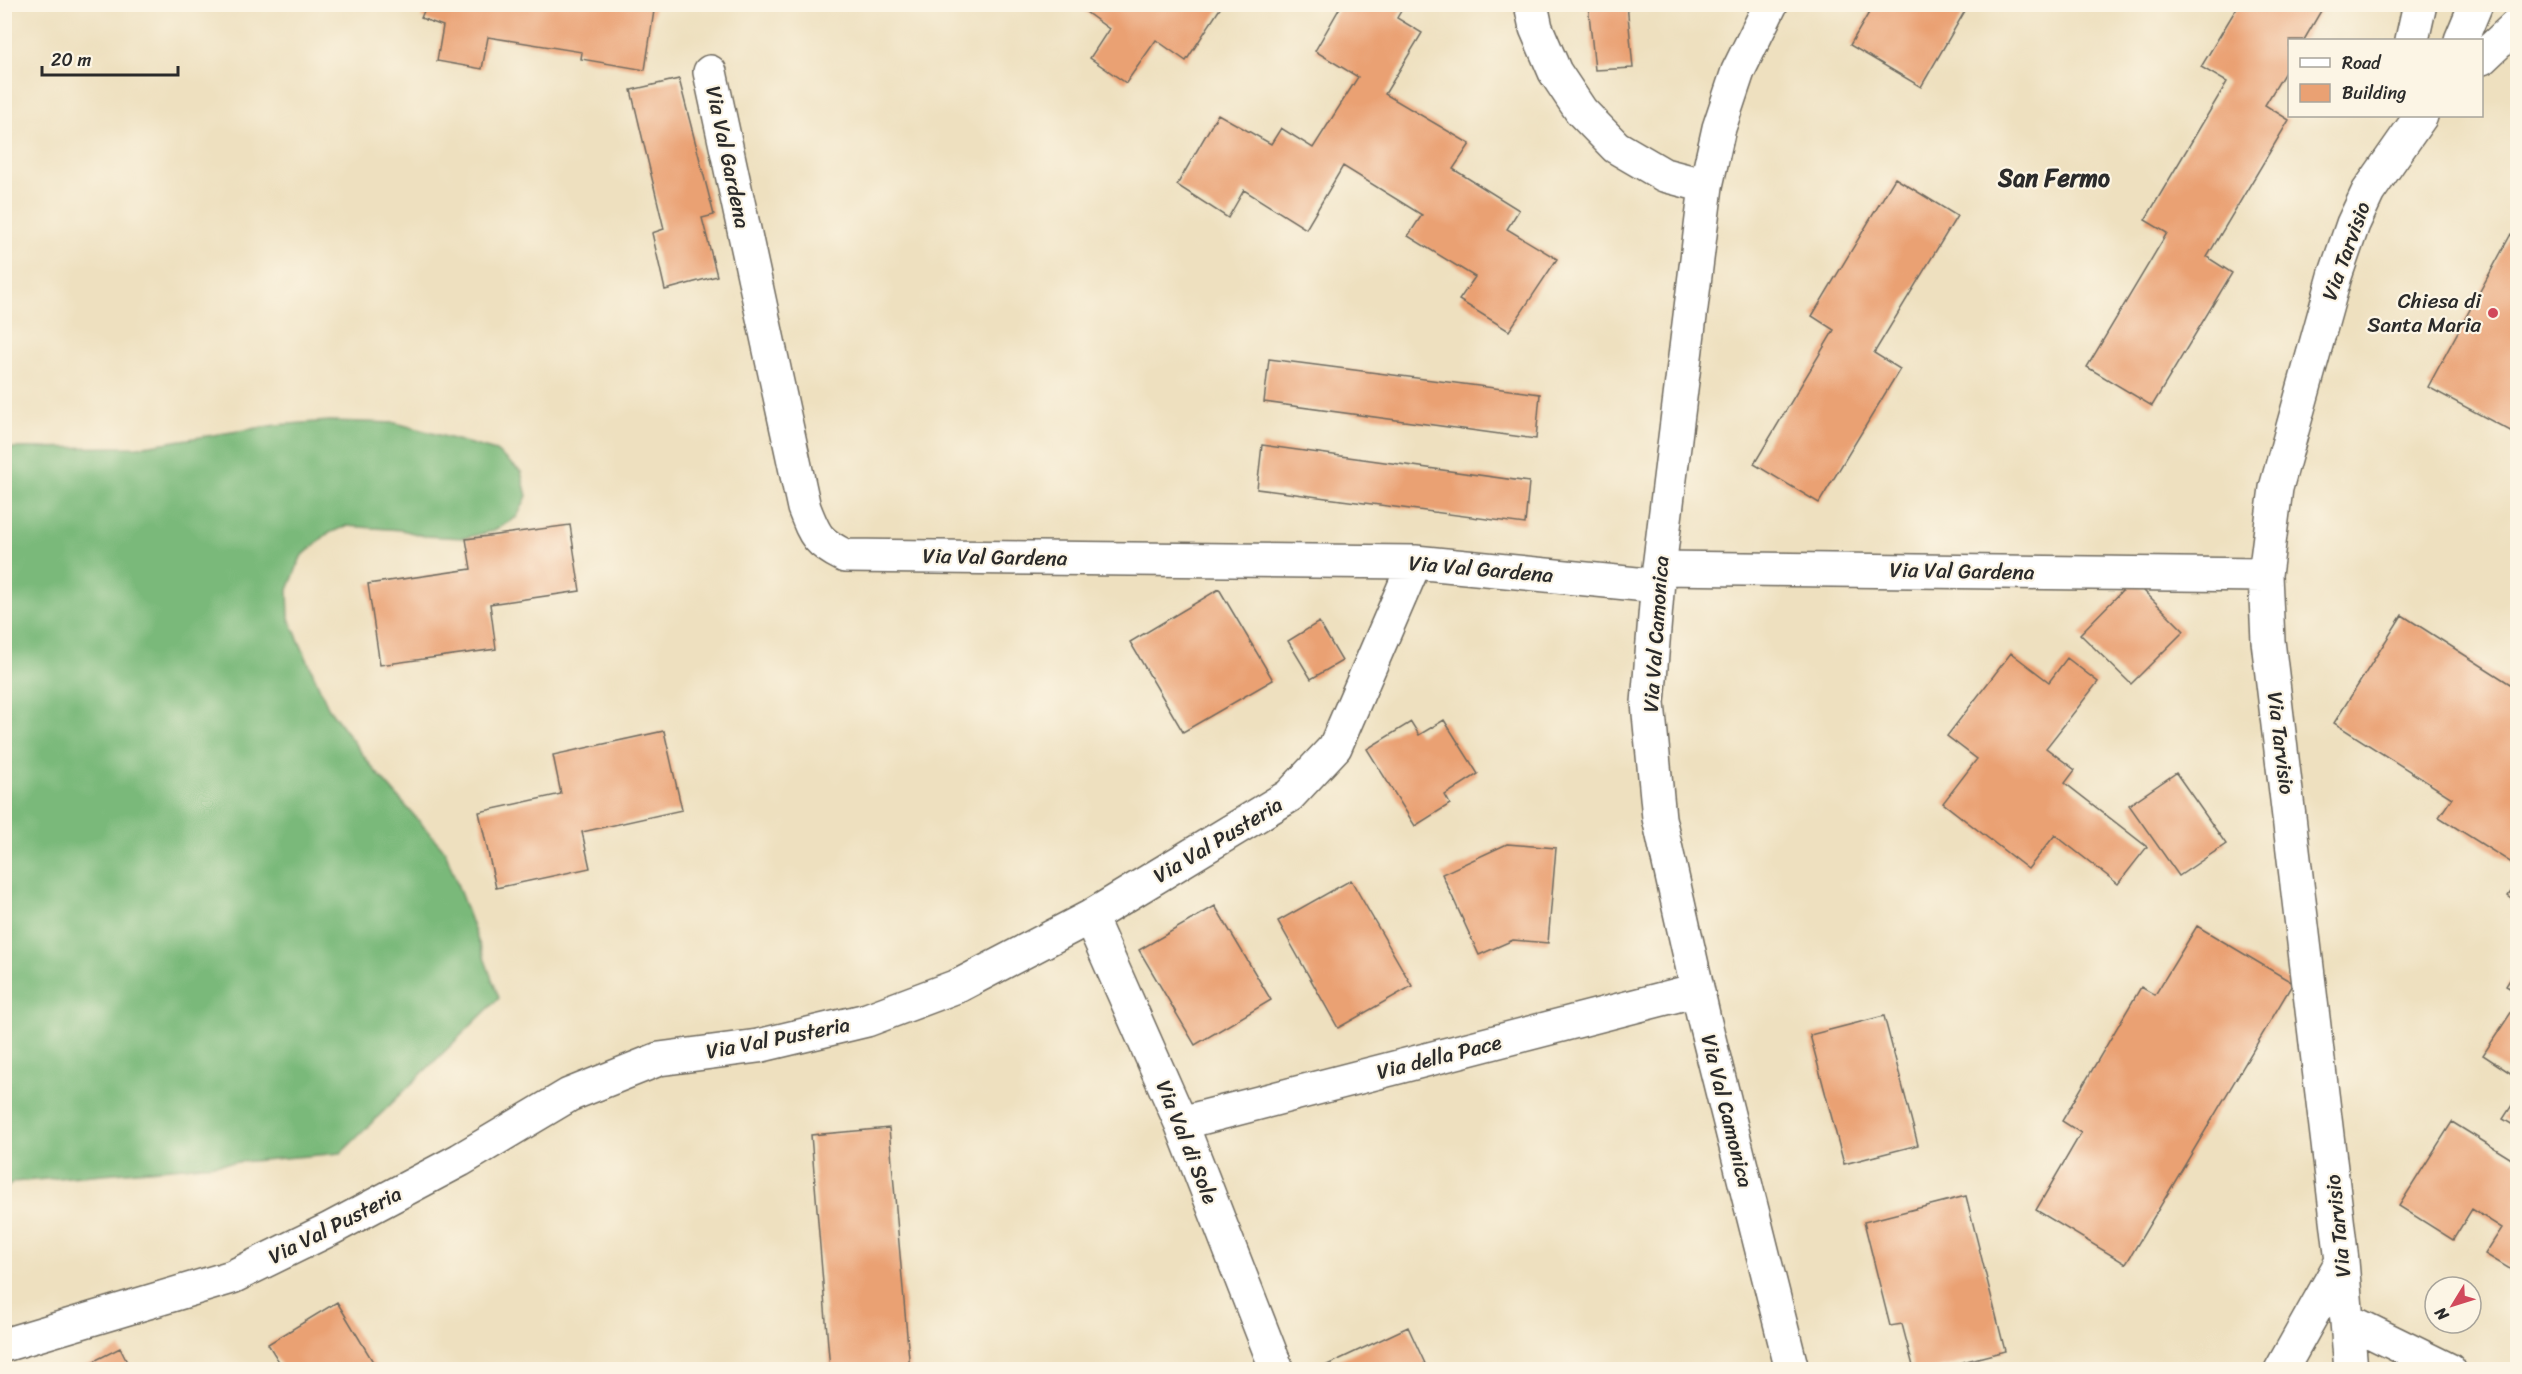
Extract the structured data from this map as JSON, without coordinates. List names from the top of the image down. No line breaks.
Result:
{"streets":{"street":["Via Val Gardena","Via Tarvisio","Via Val Camonica","Via Val Pusteria","Via della Pace","Via Val di Sole"]},"crossings":[["Via Val Gardena","Via Tarvisio"],["Via Val Gardena","Via Val Camonica"],["Via Val Gardena","Via Val Pusteria"],["Via Val Camonica","Via della Pace"],["Via Val Pusteria","Via Val di Sole"],["Via della Pace","Via Val di Sole"]],"districts":["San Fermo"],"places":["Chiesa di Santa Maria"],"legend":["Road","Building"],"scale_bar":"20 m","north":"bottom left"}
